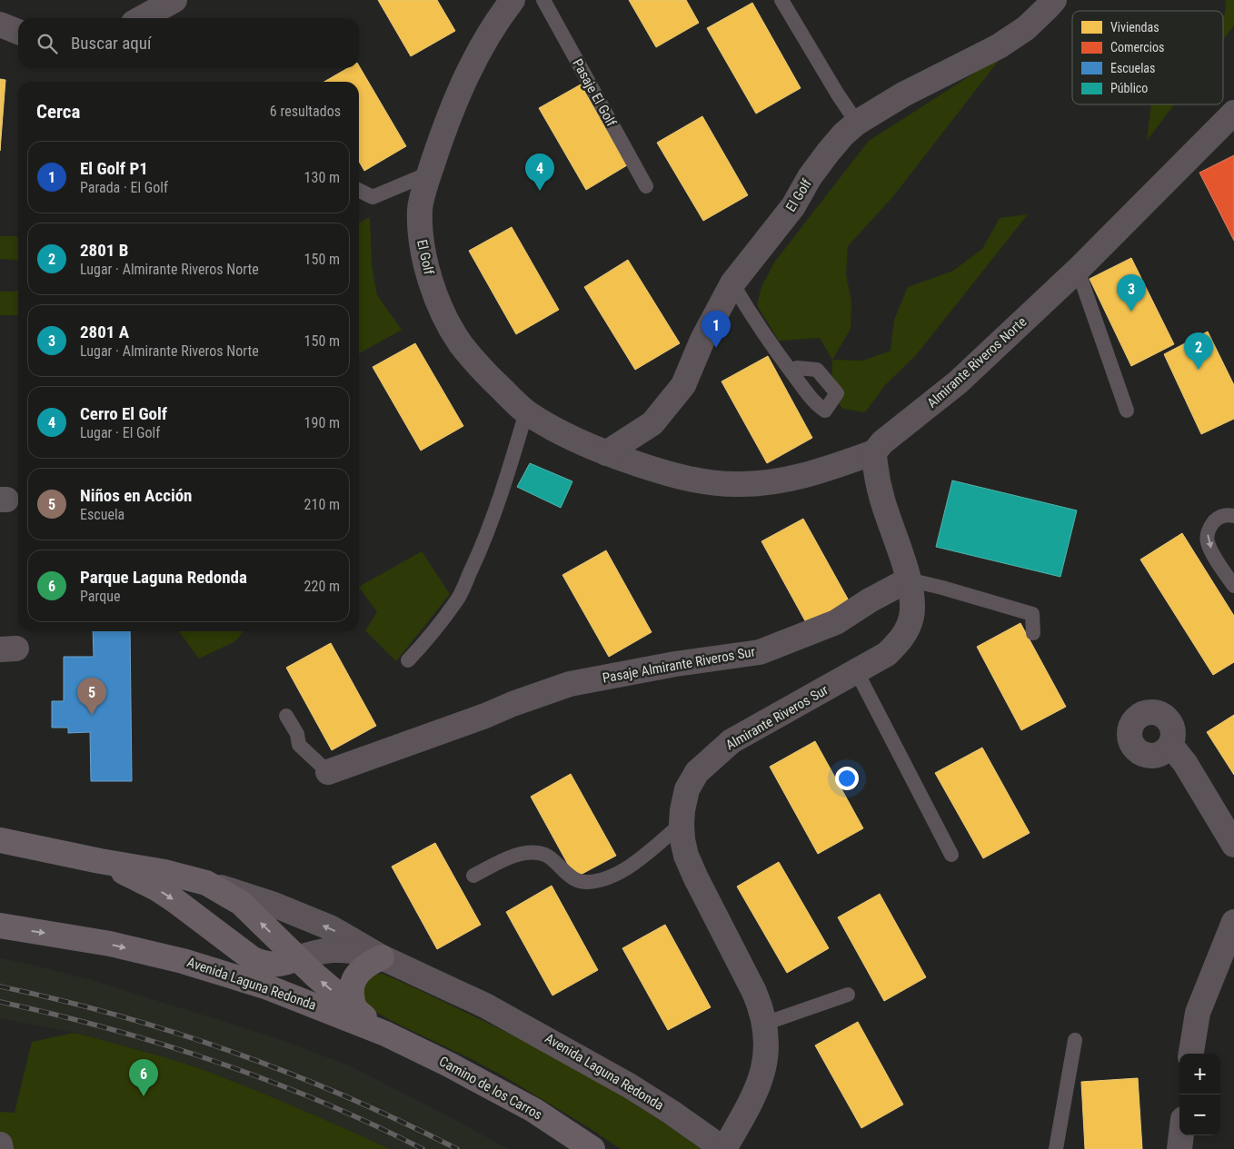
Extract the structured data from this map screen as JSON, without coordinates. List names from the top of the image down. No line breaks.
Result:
{"streets":{"main road":["Avenida Laguna Redonda","Camino de los Carros"],"street":["El Golf","Almirante Riveros Norte","Pasaje Almirante Riveros Sur","Almirante Riveros Sur"],"lane":["Pasaje El Golf"]},"crossings":[["El Golf","Almirante Riveros Norte"],["El Golf","Almirante Riveros Sur"],["Almirante Riveros Norte","Almirante Riveros Sur"],["Pasaje Almirante Riveros Sur","Almirante Riveros Sur"],["Almirante Riveros Sur","Avenida Laguna Redonda"],["Avenida Laguna Redonda","Camino de los Carros"]],"legend":["Viviendas","Comercios","Escuelas","Público"],"page":{"search":"Buscar aquí","heading":["Cerca","6 resultados"],"list":[{"mark":"1","name":"El Golf P1","note":"Parada · El Golf","value":"130 m"},{"mark":"2","name":"2801 B","note":"Lugar · Almirante Riveros Norte","value":"150 m"},{"mark":"3","name":"2801 A","note":"Lugar · Almirante Riveros Norte","value":"150 m"},{"mark":"4","name":"Cerro El Golf","note":"Lugar · El Golf","value":"190 m"},{"mark":"5","name":"Niños en Acción","note":"Escuela","value":"210 m"},{"mark":"6","name":"Parque Laguna Redonda","note":"Parque","value":"220 m"}],"pins":["4","3","1","2","5","6"],"map_buttons":["+","−"]}}
